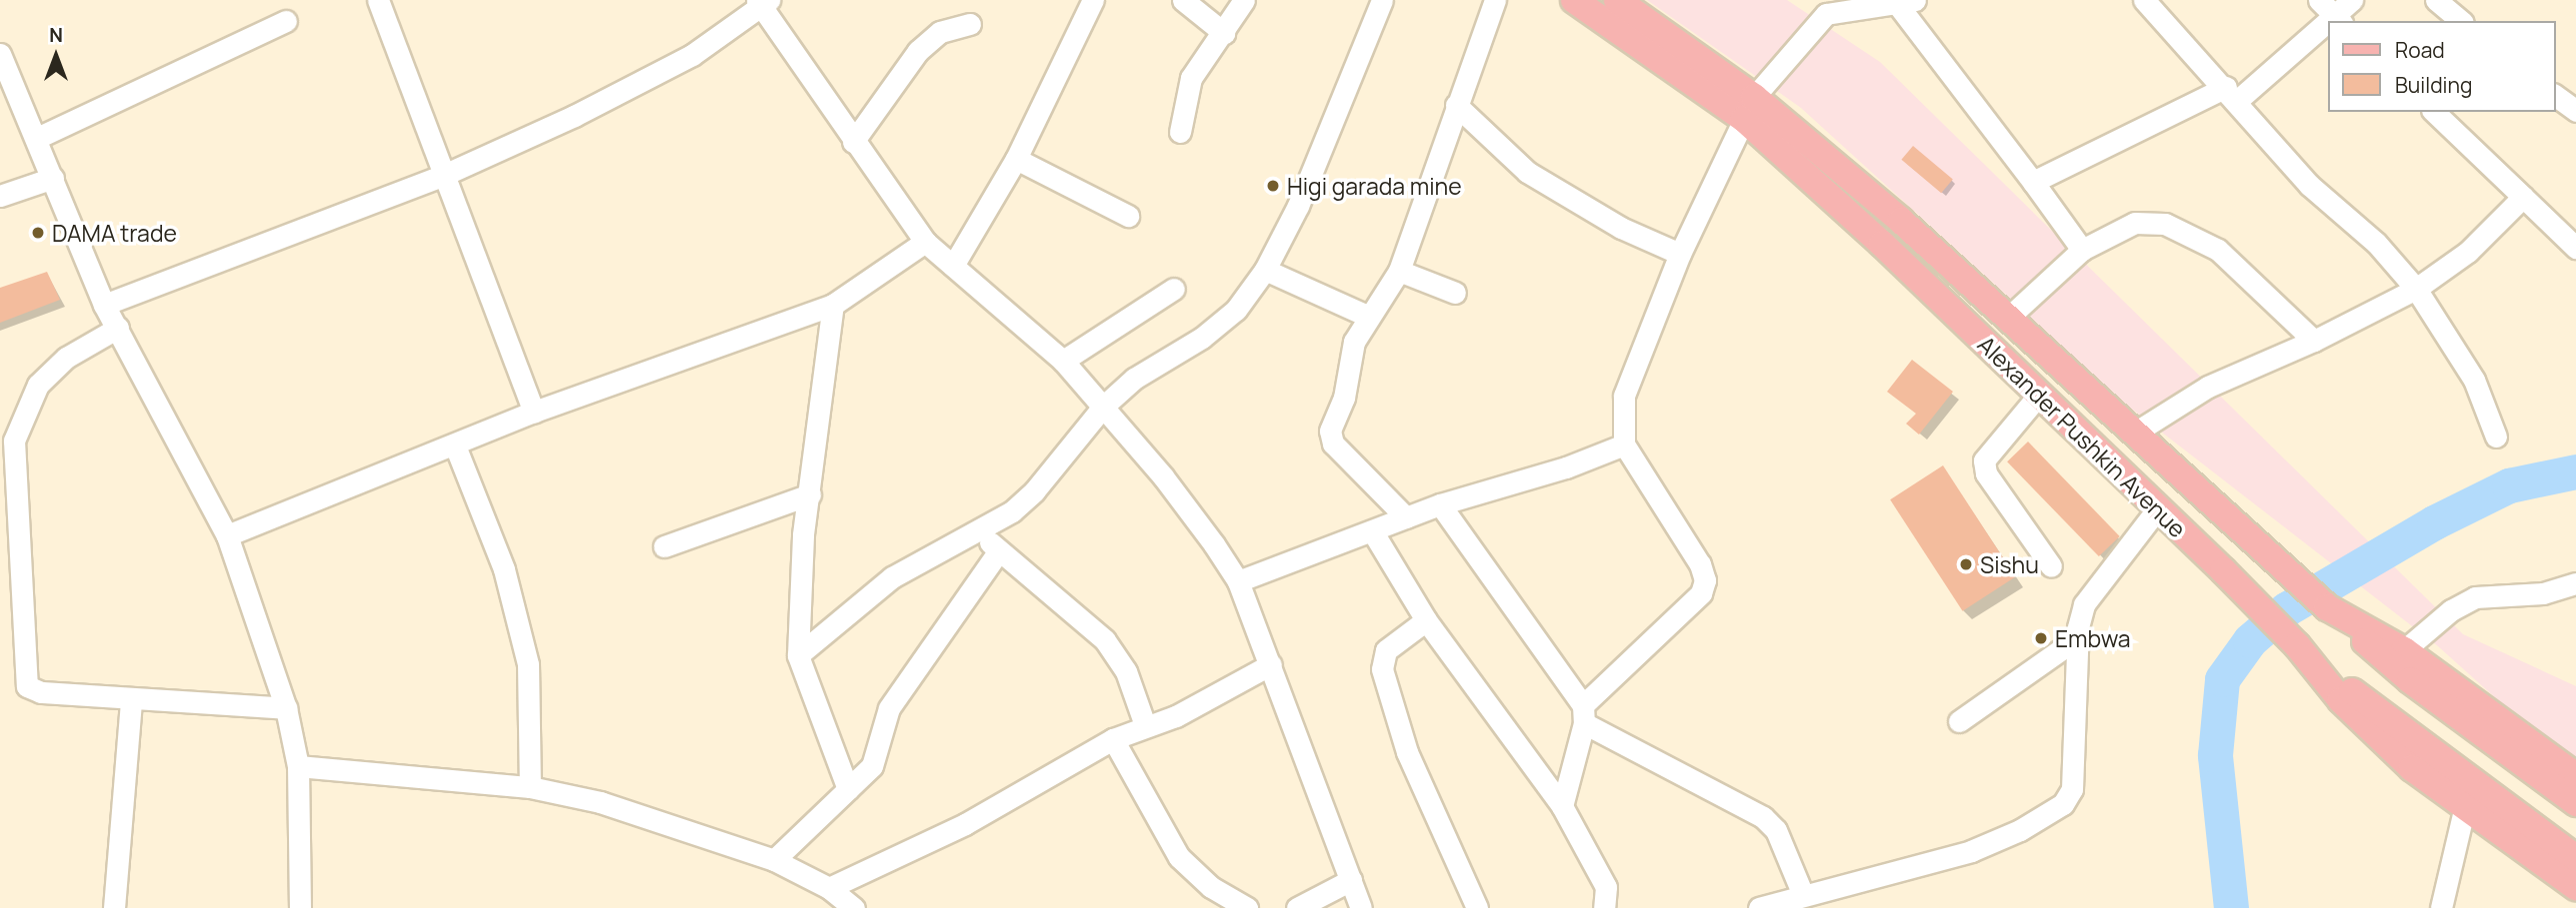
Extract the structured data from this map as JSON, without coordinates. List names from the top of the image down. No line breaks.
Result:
{"streets":{"main road":["Alexander Pushkin Avenue"]},"places":["Higi garada mine","DAMA trade","Sishu","Embwa"],"legend":["Road","Building"],"north":"top"}
